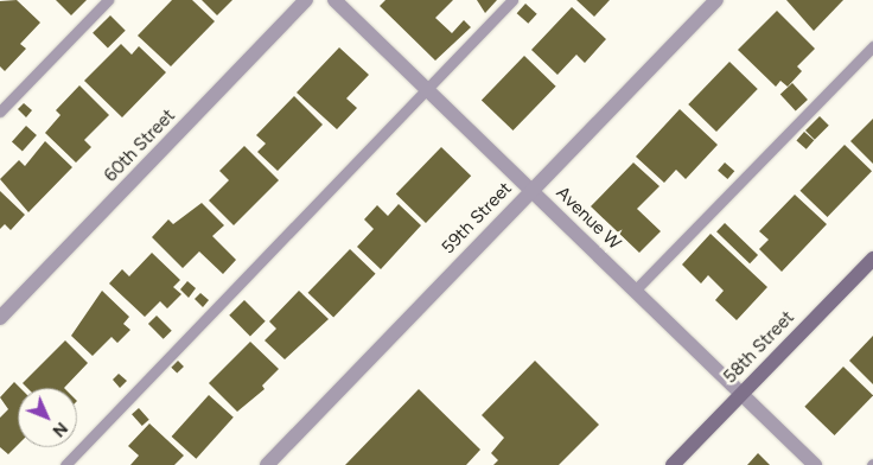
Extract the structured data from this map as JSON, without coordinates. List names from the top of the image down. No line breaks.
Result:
{"streets":{"street":["60th Street","59th Street","Avenue W","58th Street"]},"crossings":[["59th Street","Avenue W"],["Avenue W","58th Street"]],"north":"bottom right"}
